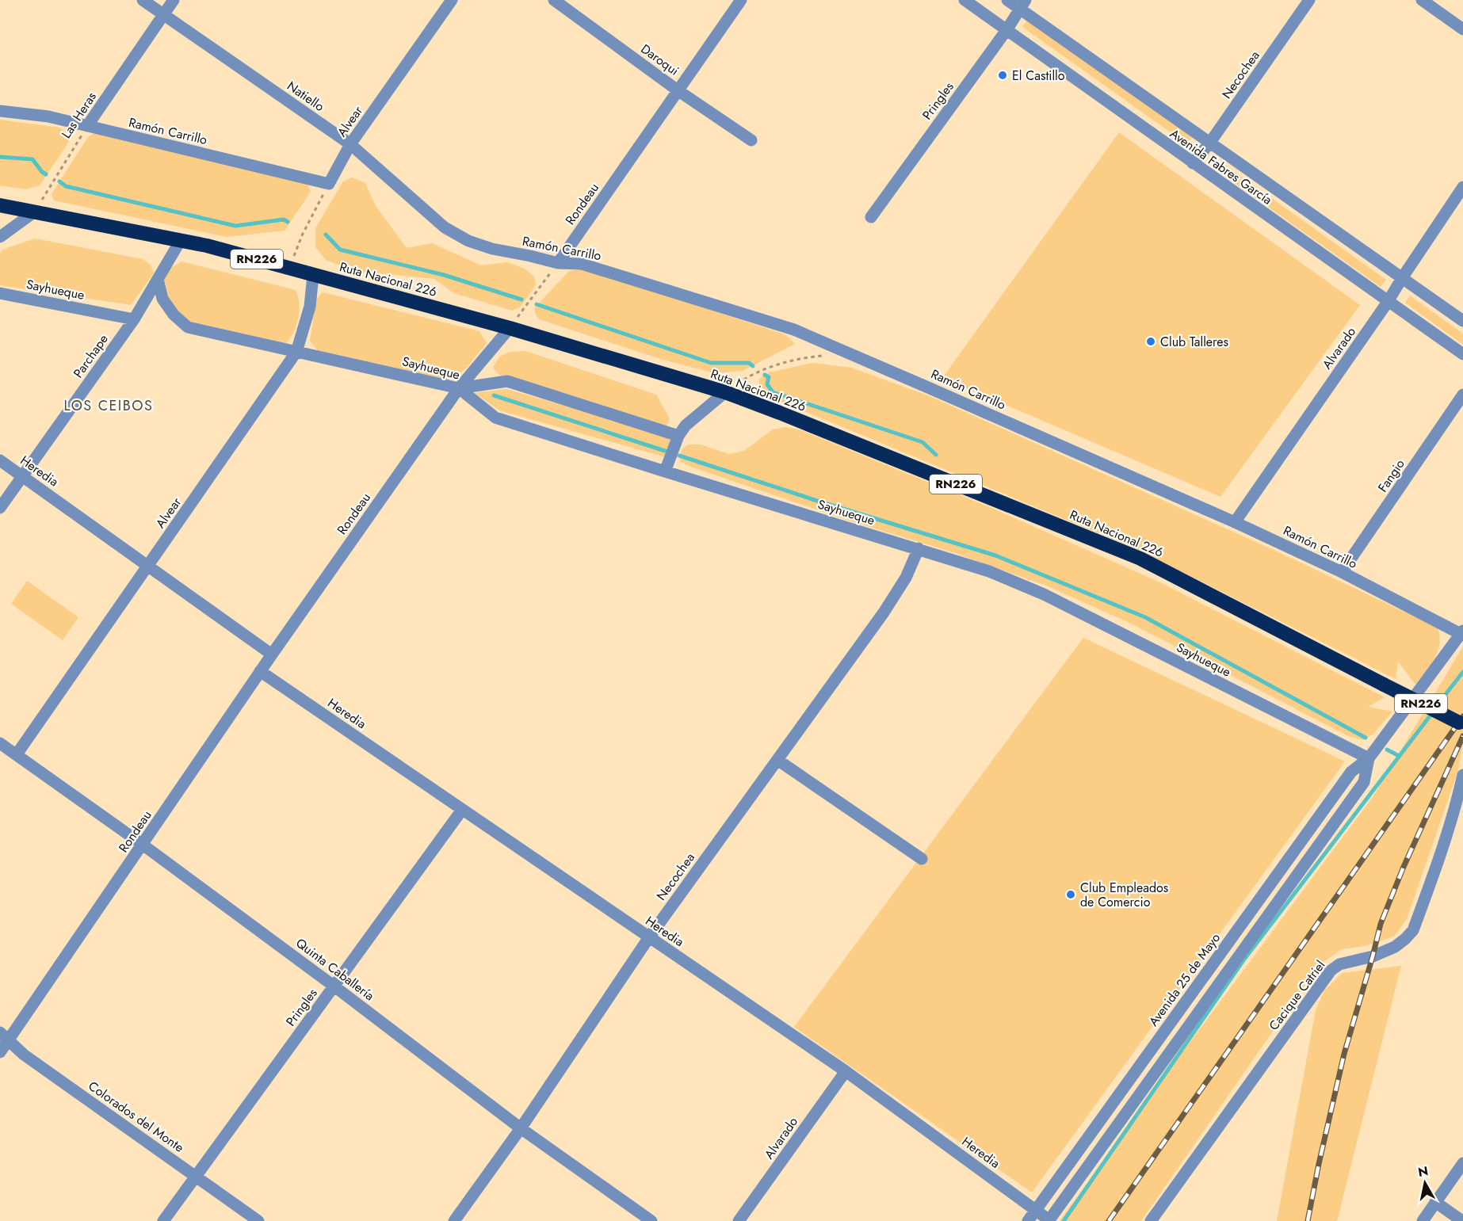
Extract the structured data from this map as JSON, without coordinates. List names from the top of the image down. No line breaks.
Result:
{"streets":{"highway":["RN226","Ruta Nacional 226"],"street":["Daroqui","Necochea","Natiello","Pringles","Las Heras","Alvear","Ramón Carrillo","Avenida Fabres García","Rondeau","Sayhueque","Alvarado","Parchape","Heredia","Fangio","Quinta Caballería","Avenida 25 de Mayo","Cacique Catriel","Colorados del Monte"]},"crossings":[["Daroqui","Rondeau"],["Necochea","Avenida Fabres García"],["Necochea","Sayhueque"],["Necochea","Heredia"],["Necochea","Quinta Caballería"],["Natiello","Las Heras"],["Natiello","Alvear"],["Natiello","Ramón Carrillo"],["Pringles","Avenida Fabres García"],["Pringles","Heredia"],["Pringles","Quinta Caballería"],["Pringles","Colorados del Monte"],["Las Heras","Ramón Carrillo"],["Las Heras","Ruta Nacional 226"],["Alvear","Ramón Carrillo"],["Alvear","Ruta Nacional 226"],["Alvear","Sayhueque"],["Alvear","Heredia"],["Alvear","Quinta Caballería"],["Ramón Carrillo","Rondeau"],["Ramón Carrillo","Alvarado"],["Ramón Carrillo","Fangio"],["Ramón Carrillo","Avenida 25 de Mayo"],["Avenida Fabres García","Alvarado"],["Rondeau","Ruta Nacional 226"],["Rondeau","Sayhueque"],["Rondeau","Heredia"],["Rondeau","Quinta Caballería"],["Rondeau","Colorados del Monte"],["Ruta Nacional 226","Parchape"],["Sayhueque","Parchape"],["Sayhueque","Avenida 25 de Mayo"],["Alvarado","Heredia"],["Parchape","Heredia"],["Heredia","Avenida 25 de Mayo"]],"districts":["LOS CEIBOS"],"places":["El Castillo","Club Talleres","Club Empleados de Comercio"],"north":"top"}
